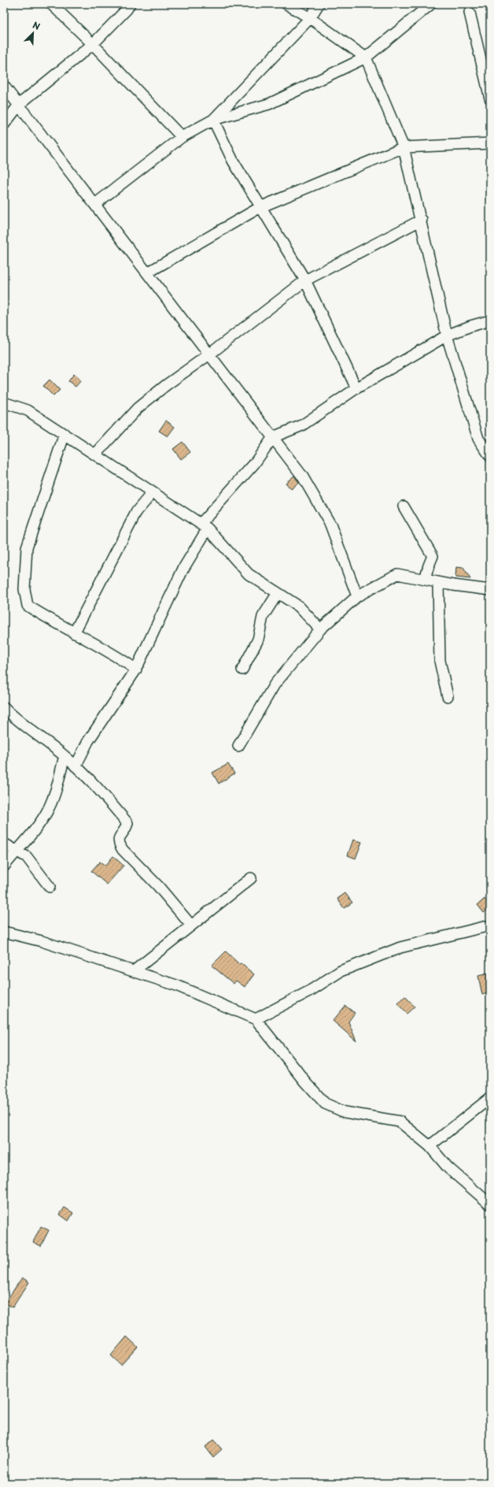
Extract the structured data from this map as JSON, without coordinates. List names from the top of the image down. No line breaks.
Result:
{"north":"top right"}
